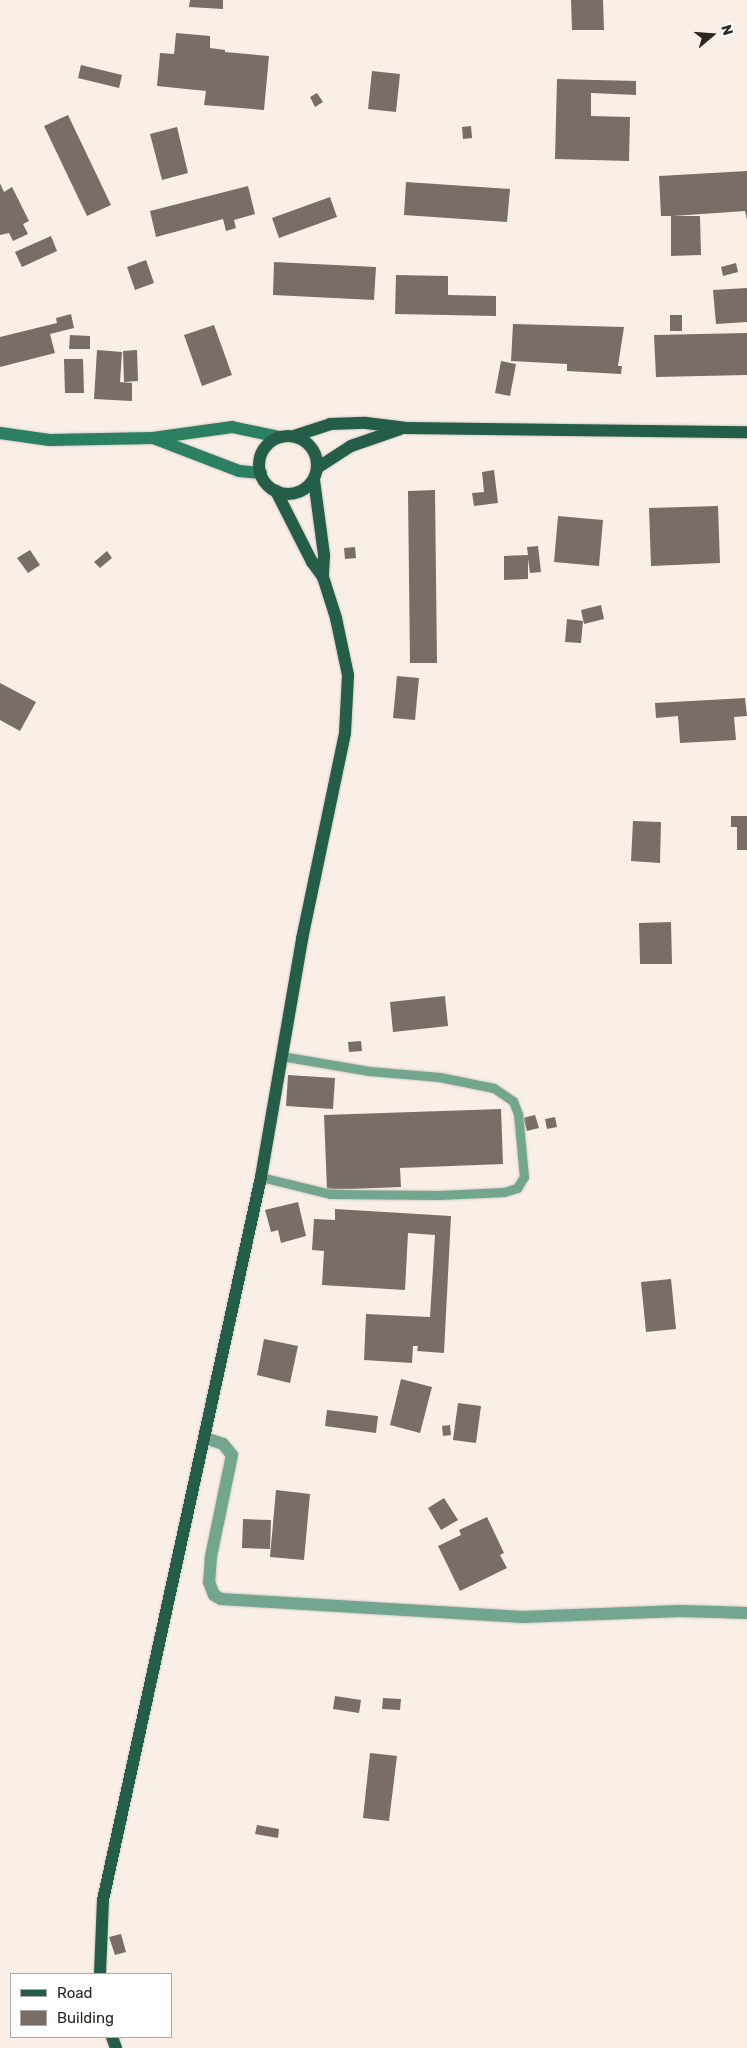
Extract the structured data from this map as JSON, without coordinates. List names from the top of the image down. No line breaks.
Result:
{"legend":["Road","Building"],"north":"right"}
